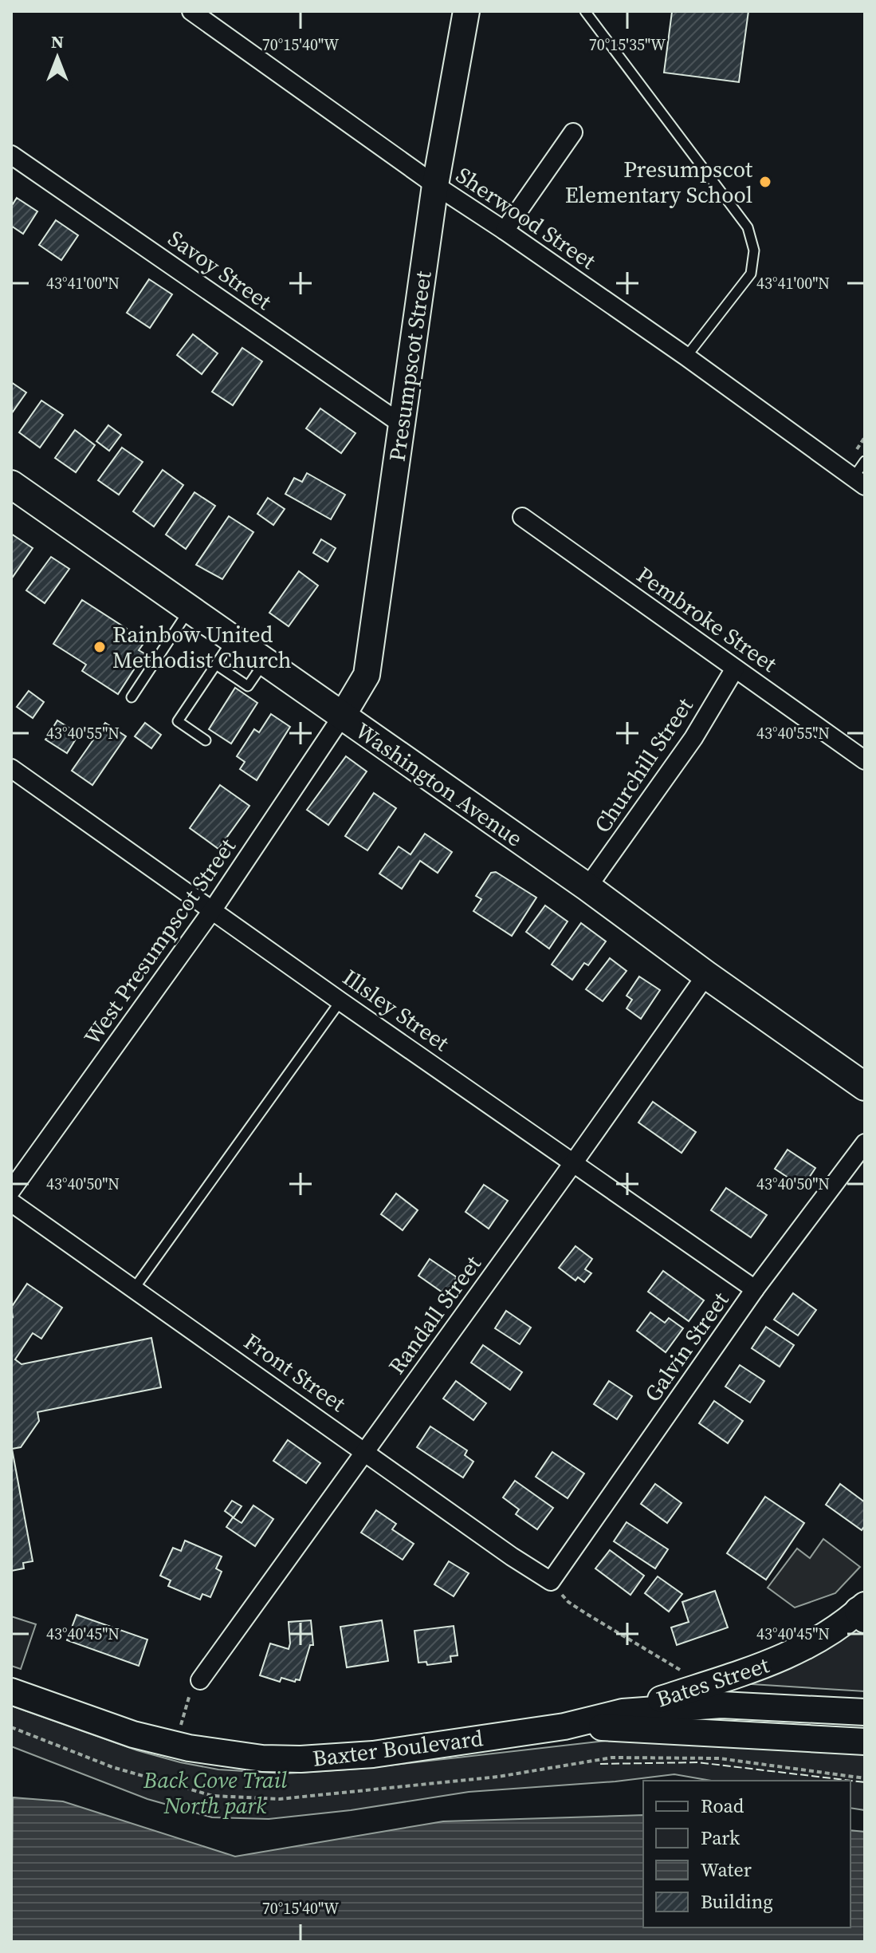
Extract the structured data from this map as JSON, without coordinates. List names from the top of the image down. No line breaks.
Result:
{"streets":{"main road":["Washington Avenue"],"street":["Sherwood Street","Savoy Street","Presumpscot Street","Pembroke Street","Churchill Street","West Presumpscot Street","Illsley Street","Randall Street","Galvin Street","Front Street","Bates Street","Baxter Boulevard"]},"crossings":[["Sherwood Street","Presumpscot Street"],["Savoy Street","Presumpscot Street"],["Presumpscot Street","Washington Avenue"],["Presumpscot Street","West Presumpscot Street"],["Pembroke Street","Churchill Street"],["Churchill Street","Washington Avenue"],["Washington Avenue","West Presumpscot Street"],["Washington Avenue","Randall Street"],["West Presumpscot Street","Illsley Street"],["Illsley Street","Randall Street"],["Illsley Street","Galvin Street"],["Randall Street","Front Street"],["Galvin Street","Front Street"],["Bates Street","Baxter Boulevard"]],"parks":["Back Cove Trail North park"],"places":["Presumpscot Elementary School","Rainbow United Methodist Church"],"legend":["Road","Park","Water","Building"],"north":"top","coordinates":["70°15'40\"W","70°15'35\"W","43°41'00\"N","43°40'55\"N","43°40'50\"N","43°40'45\"N"]}
